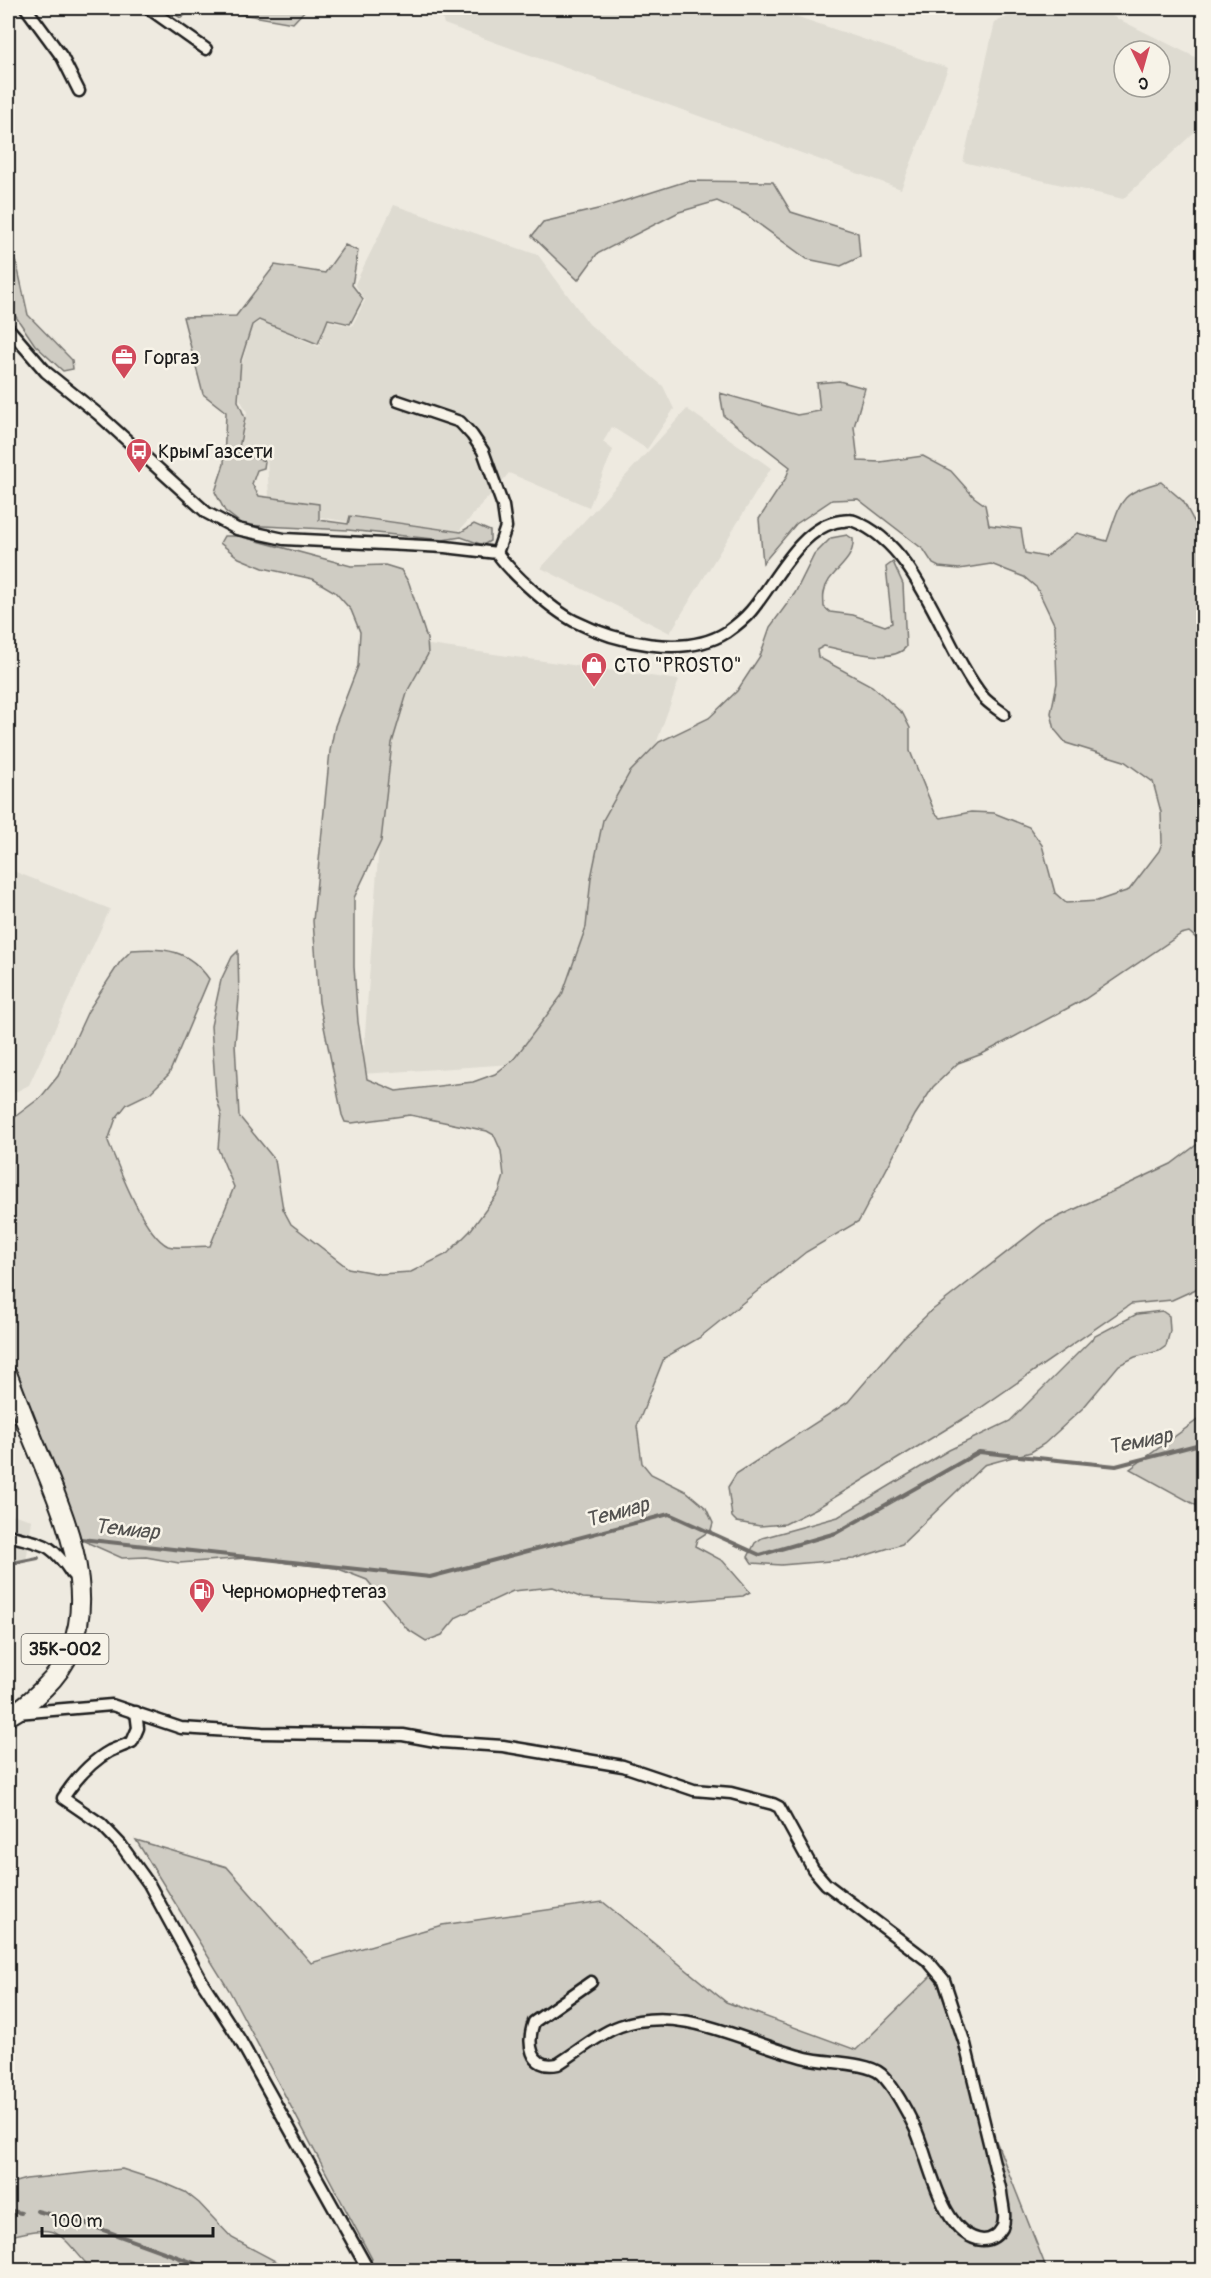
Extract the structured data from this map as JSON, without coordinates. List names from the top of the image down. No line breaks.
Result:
{"streets":{"highway":["35К-002"]},"water":["Темиар"],"places":{"office":["Горгаз"],"bus stop":["КрымГазсети"],"shop":["СТО \"PROSTO\""],"fuel station":["Черноморнефтегаз"]},"scale_bar":"100 m","north":"bottom"}
